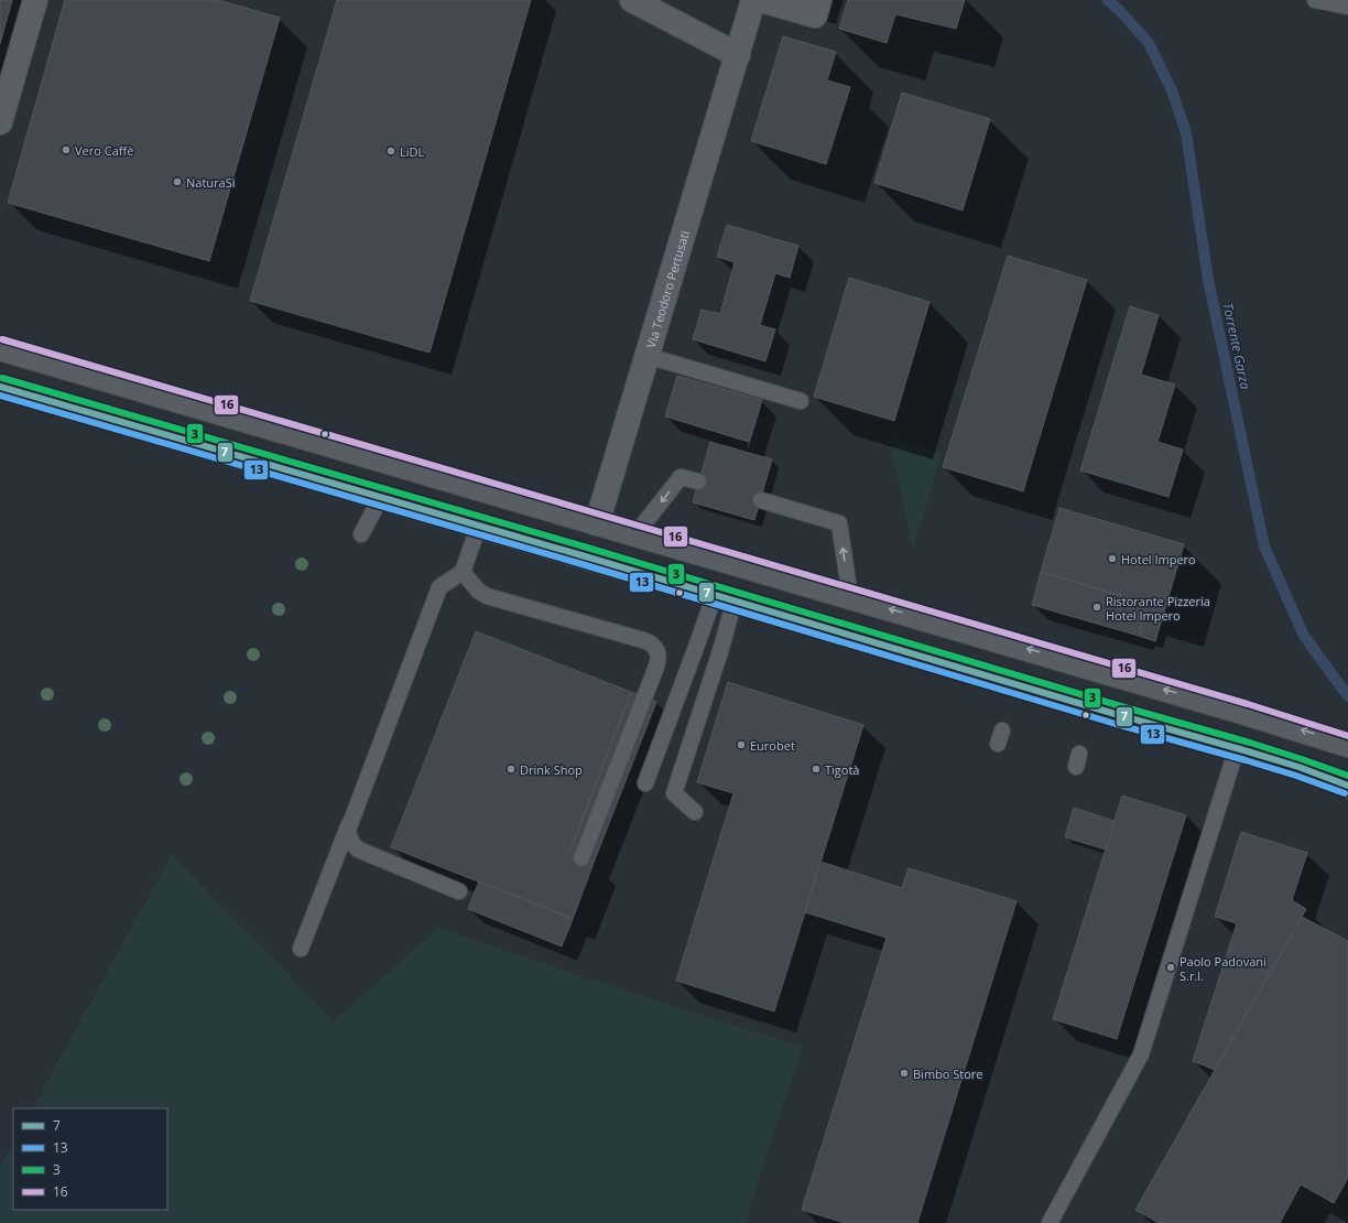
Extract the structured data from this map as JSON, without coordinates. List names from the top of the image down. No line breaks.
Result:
{"streets":{"street":["Via Teodoro Pertusati"]},"water":["Torrente Garza"],"places":["Vero Caffè","LiDL","NaturaSì","Hotel Impero","Ristorante Pizzeria Hotel Impero","Eurobet","Drink Shop","Tigotà","Paolo Padovani S.r.l.","Bimbo Store"],"lines":["transit line 16","transit line 3","transit line 7","transit line 13"],"legend":["7","13","3","16"]}
